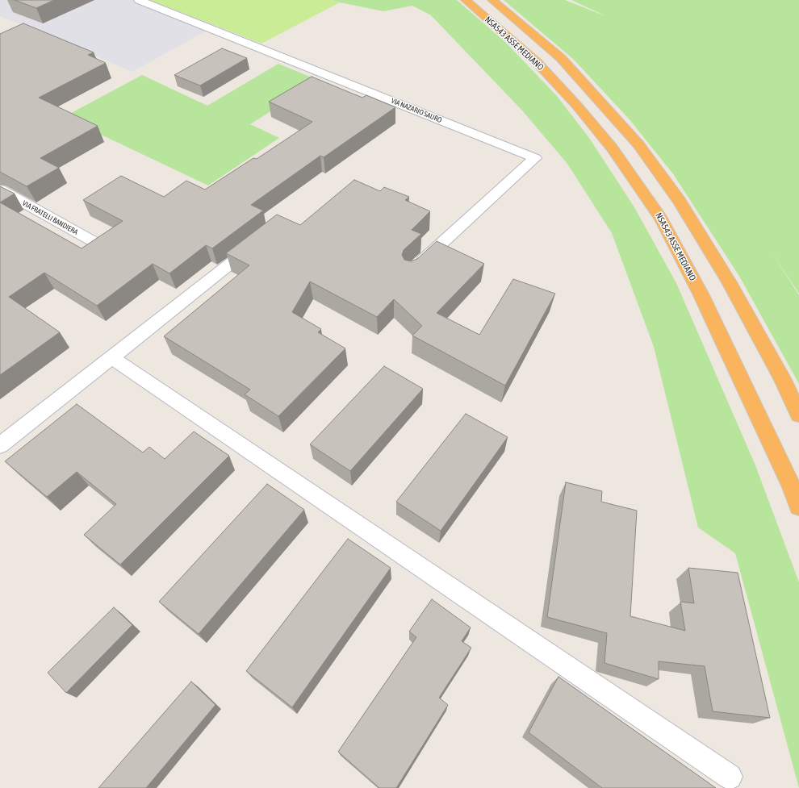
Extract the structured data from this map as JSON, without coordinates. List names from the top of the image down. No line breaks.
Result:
{"streets":{"highway":["NSA543 ASSE MEDIANO"],"street":["VIA NAZARIO SAURO","VIA FRATELLI BANDIERA"]}}
